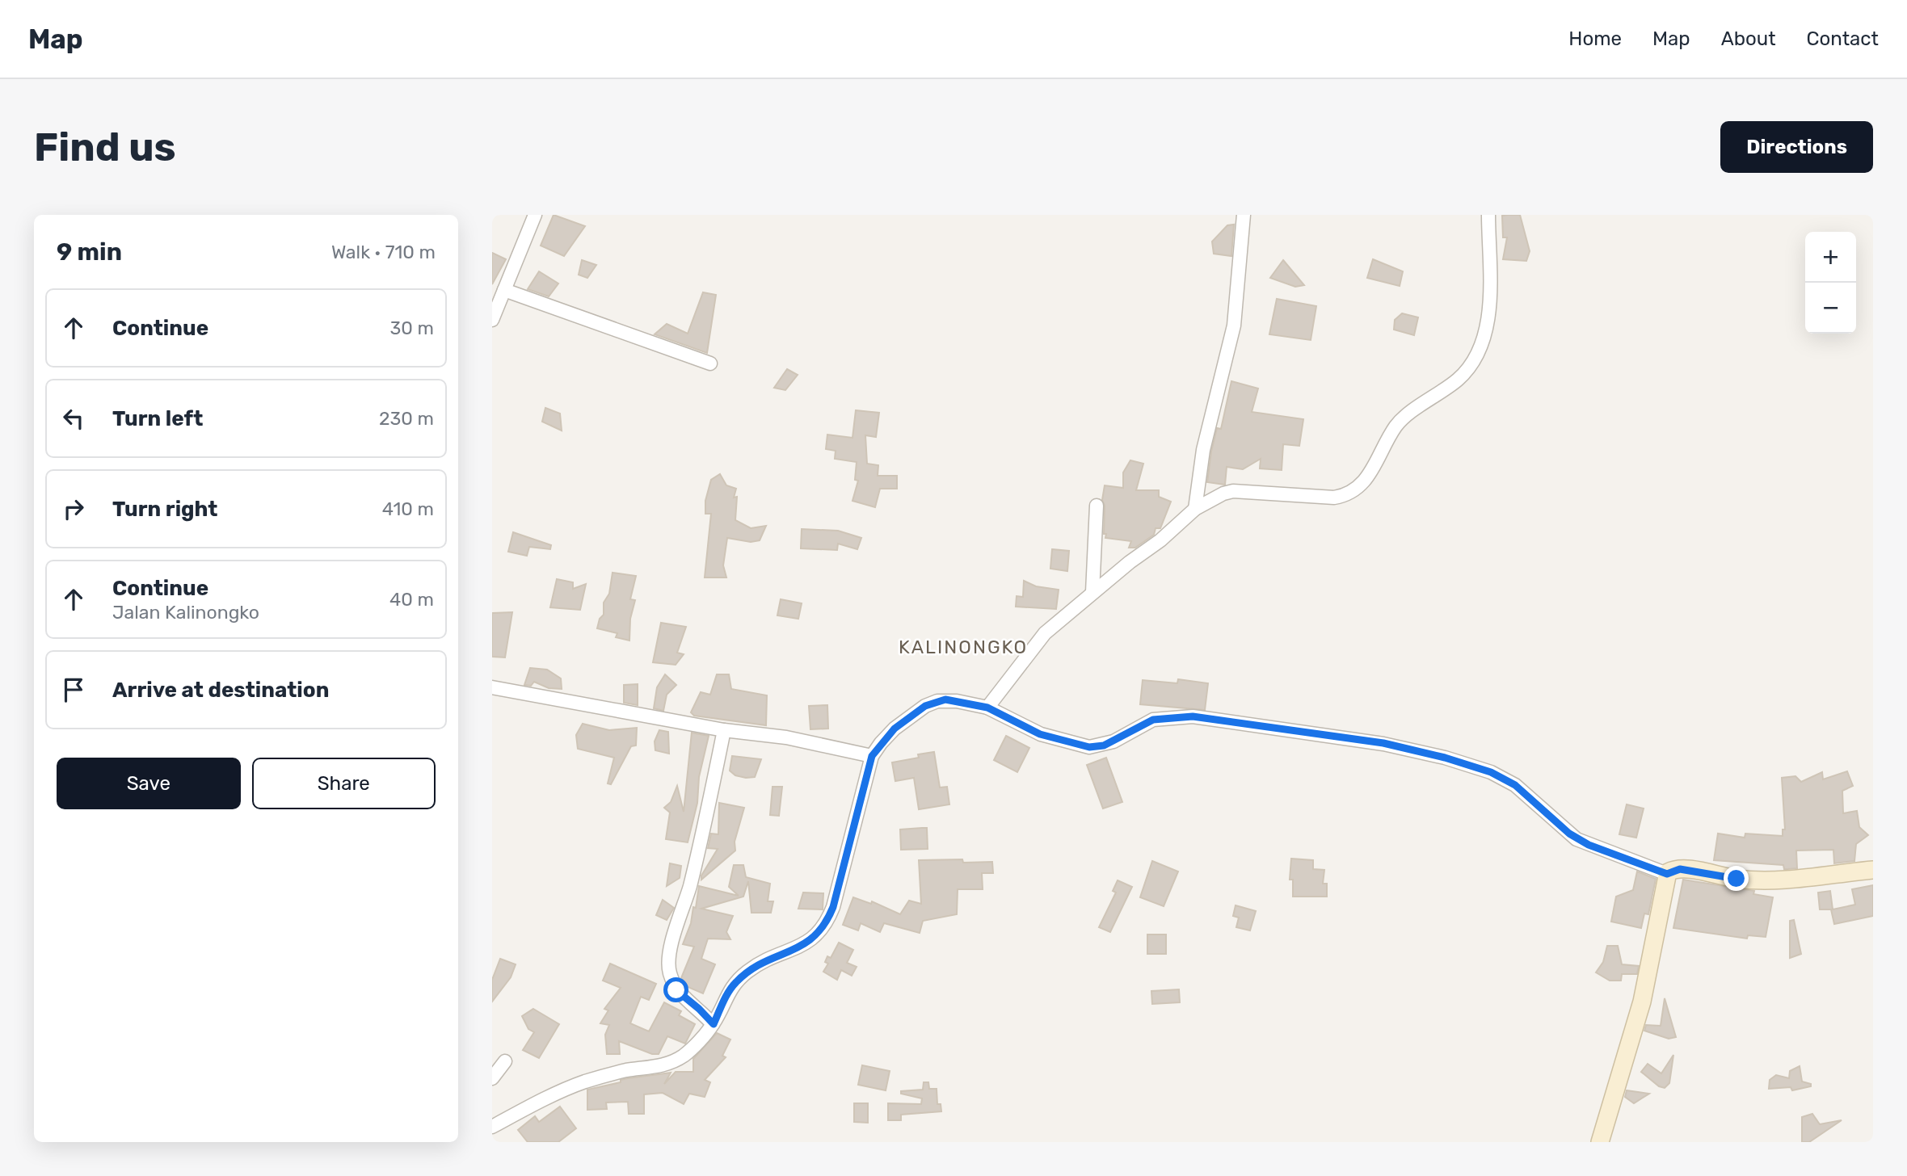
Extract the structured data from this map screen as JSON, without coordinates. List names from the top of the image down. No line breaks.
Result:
{"districts":["KALINONGKO"],"page":{"header":"Map","nav":["Home","Map","About","Contact"],"buttons":["Directions",["Save","Share"]],"title":"Find us","heading":["9 min","Walk · 710 m"],"map_buttons":["+","−"],"list":[["Continue","30 m"],["Turn left","230 m"],["Turn right","410 m"],["Continue","Jalan Kalinongko","40 m"],"Arrive at destination"]}}
